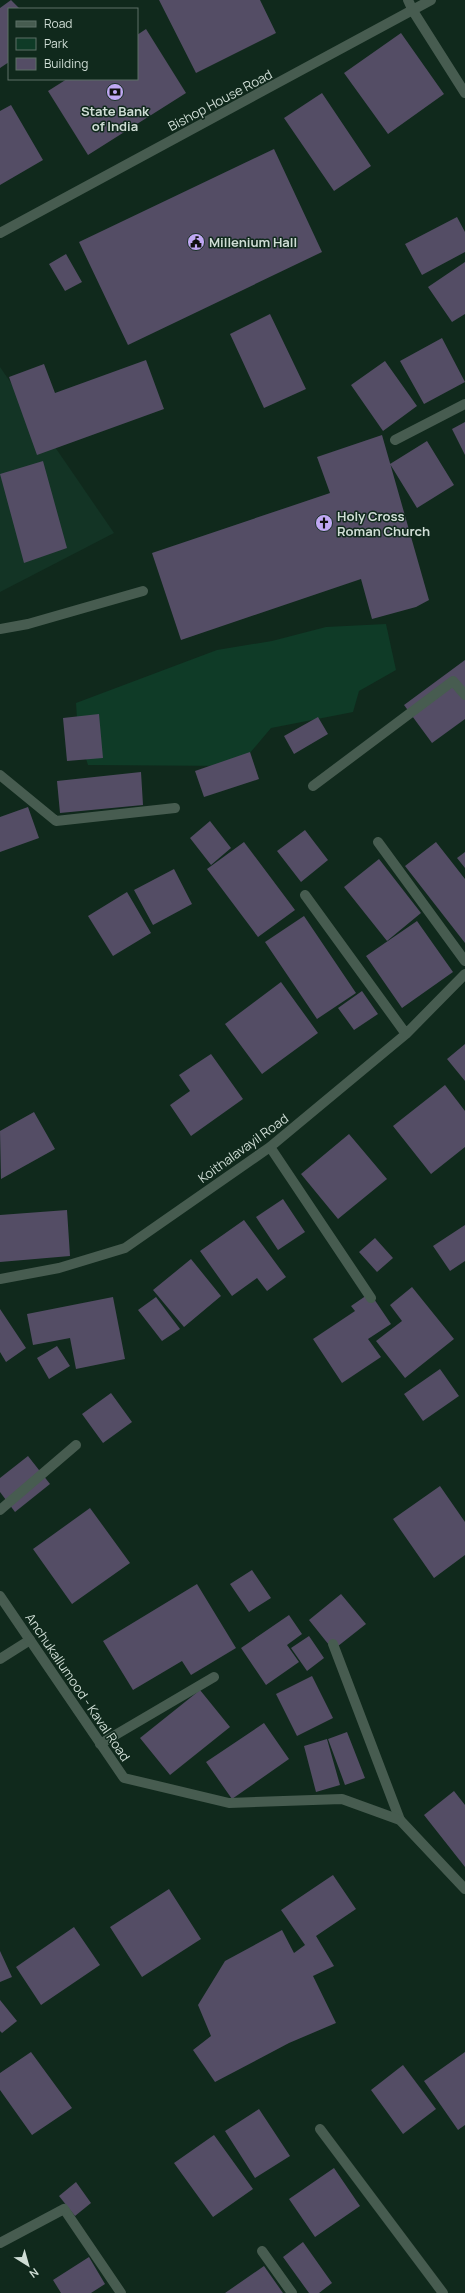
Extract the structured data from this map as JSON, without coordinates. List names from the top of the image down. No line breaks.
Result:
{"streets":{"street":["Bishop House Road","Koithalavayil Road","Anchukallumood - Kaval Road"]},"places":{"bank":["State Bank of India"],"public building":["Millenium Hall"],"church":["Holy Cross Roman Church"]},"legend":["Road","Park","Building"],"north":"bottom right"}
